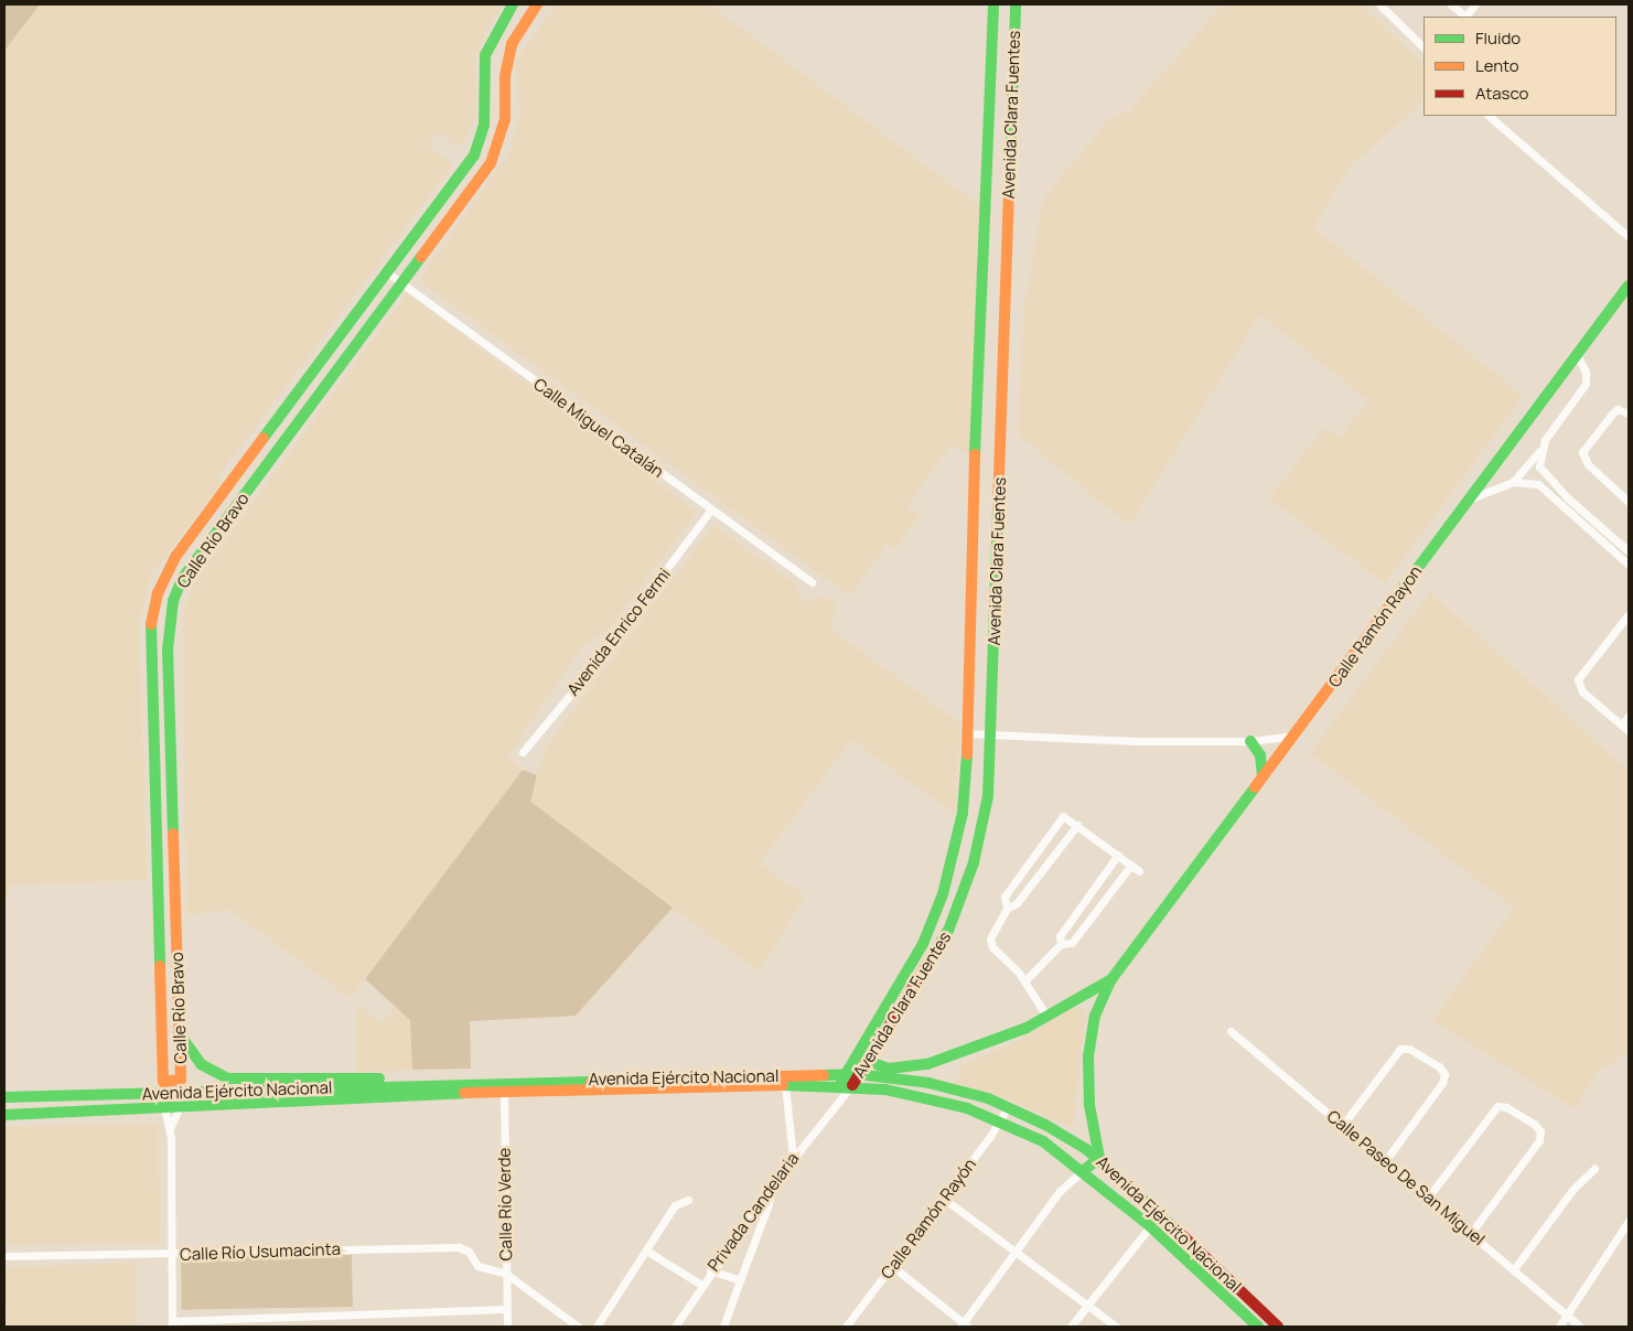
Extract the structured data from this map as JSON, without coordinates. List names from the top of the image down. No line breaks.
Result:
{"streets":{"street":["Avenida Clara Fuentes","Calle Miguel Catalán","Calle Río Bravo","Calle Ramón Rayon","Avenida Enrico Fermi","Avenida Ejército Nacional","Calle Paseo De San Miguel","Calle Río Verde","Privada Candelaria","Calle Ramón Rayón","Calle Río Usumacinta"]},"crossings":[["Avenida Clara Fuentes","Avenida Ejército Nacional"],["Avenida Clara Fuentes","Privada Candelaria"],["Calle Miguel Catalán","Calle Río Bravo"],["Calle Miguel Catalán","Avenida Enrico Fermi"],["Calle Ramón Rayon","Avenida Ejército Nacional"],["Avenida Ejército Nacional","Calle Río Verde"],["Avenida Ejército Nacional","Privada Candelaria"],["Avenida Ejército Nacional","Calle Ramón Rayón"],["Calle Río Verde","Calle Río Usumacinta"]],"legend":["Fluido","Lento","Atasco"]}
